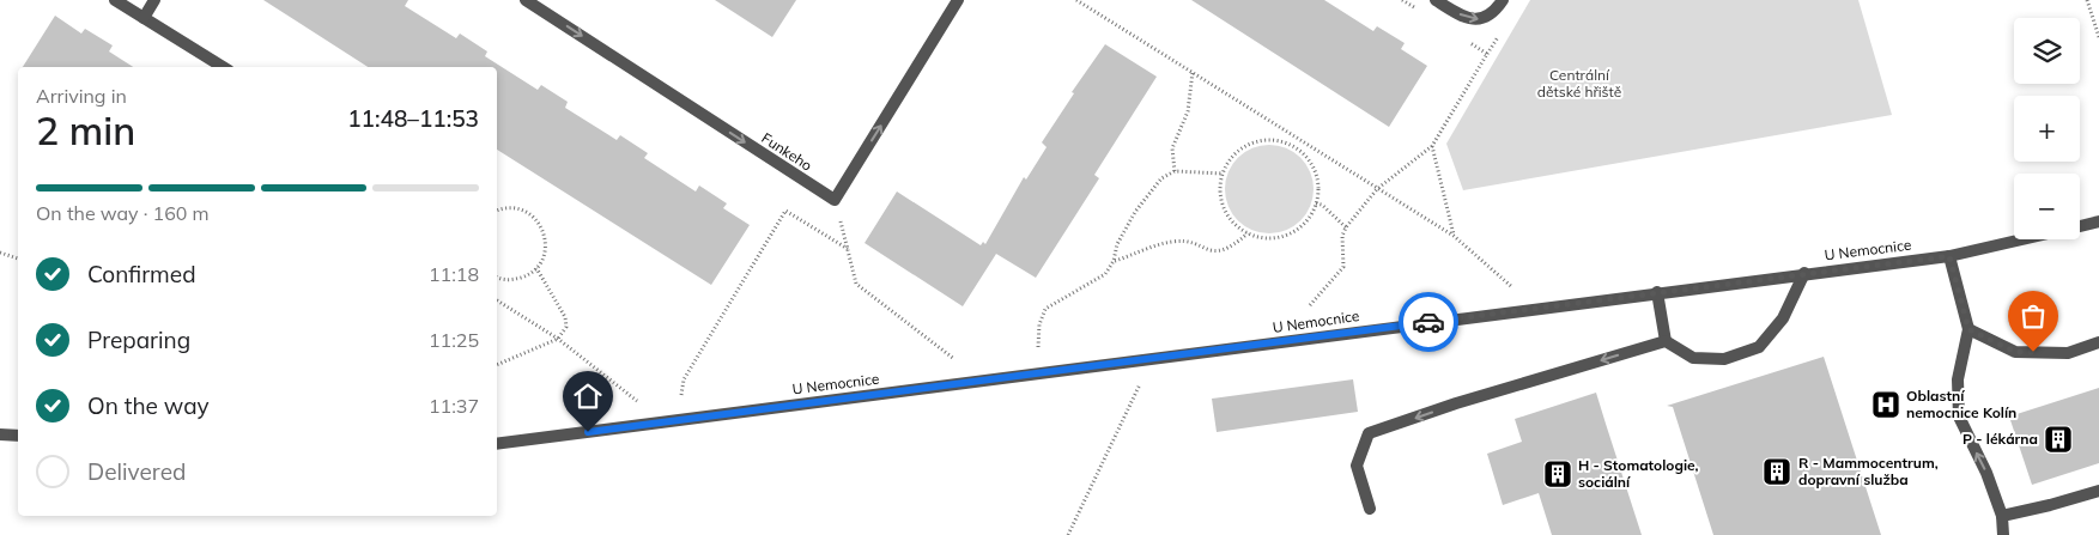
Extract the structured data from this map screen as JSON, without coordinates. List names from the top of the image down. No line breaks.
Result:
{"streets":{"street":["Funkeho","U Nemocnice"]},"one_way":["Funkeho"],"parks":["Centrální dětské hřiště"],"places":{"hospital":["Oblastní nemocnice Kolín"],"building":["P - lékárna","R - Mammocentrum, dopravní služba","H - Stomatologie, sociální"]},"page":{"map_buttons":["+","−"],"heading":["2 min","Arriving in","11:48–11:53"],"bar":"On the way · 160 m","list":[["Confirmed","11:18"],["Preparing","11:25"],["On the way","11:37"],"Delivered"]}}
